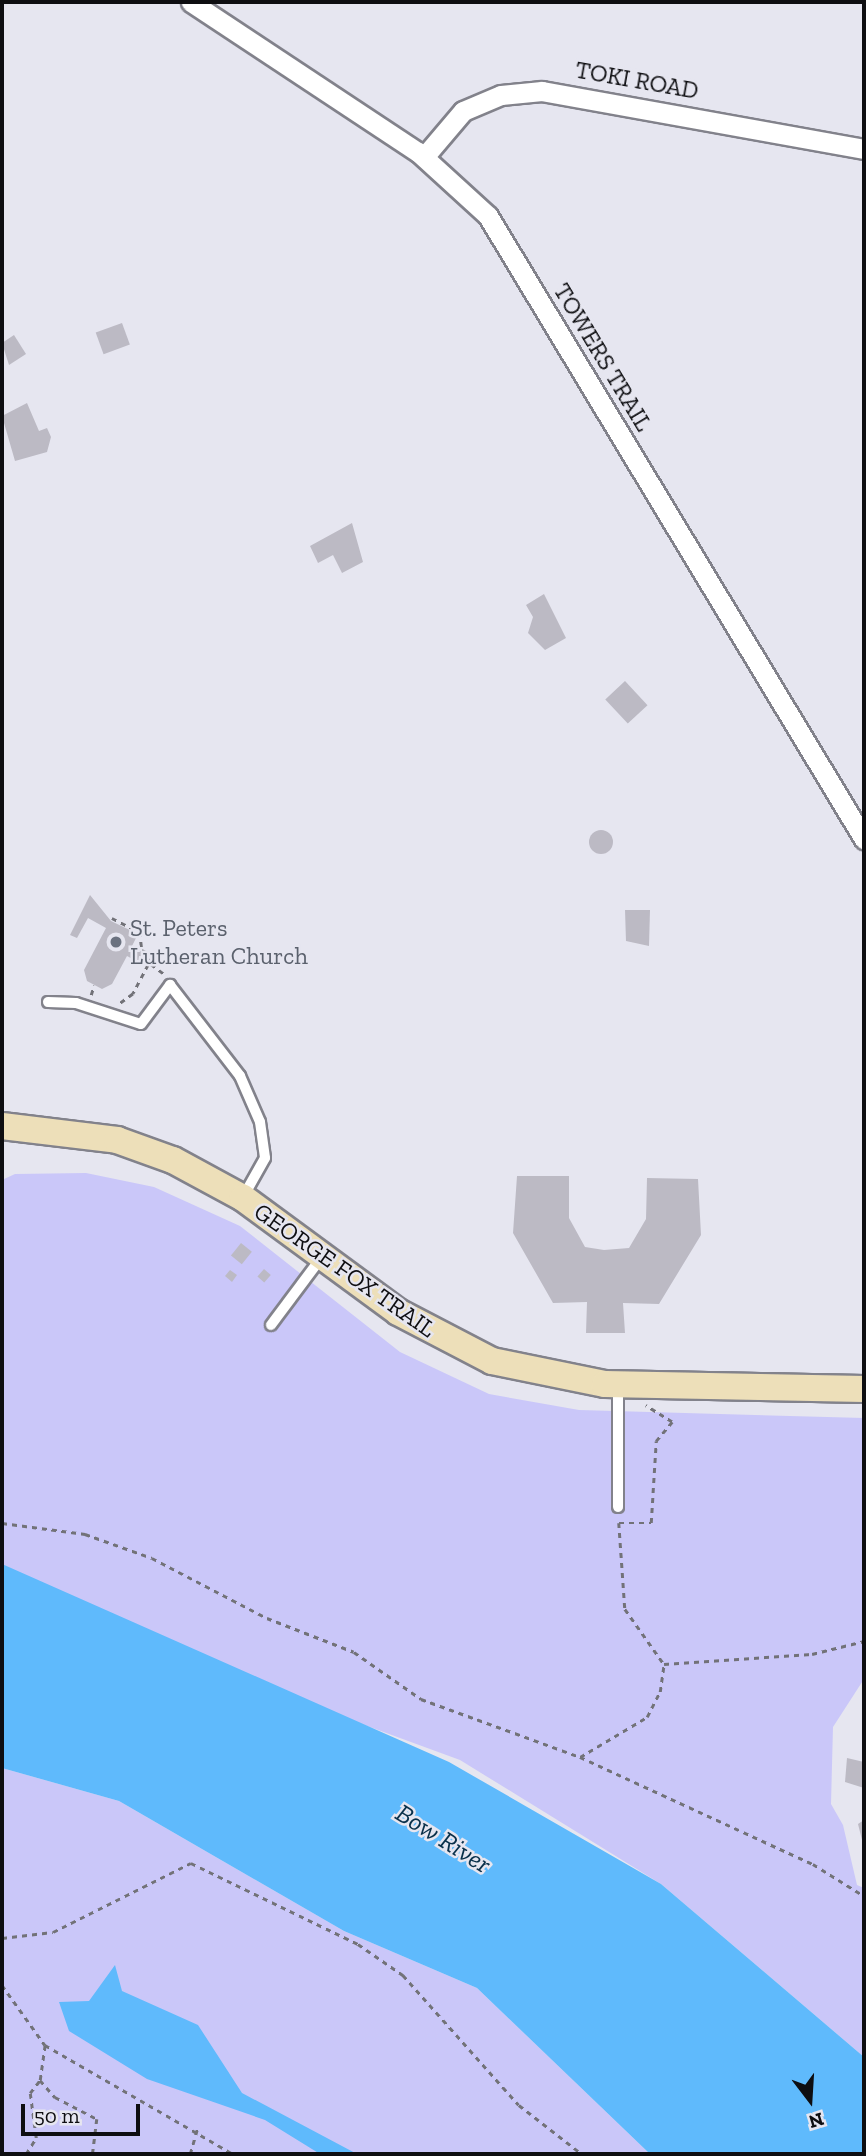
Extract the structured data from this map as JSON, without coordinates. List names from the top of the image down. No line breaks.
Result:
{"streets":{"street":["TOKI ROAD","TOWERS TRAIL","GEORGE FOX TRAIL"]},"crossings":[["TOKI ROAD","TOWERS TRAIL"]],"water":["Bow River"],"places":["St. Peters Lutheran Church"],"scale_bar":"50 m","north":"bottom"}
